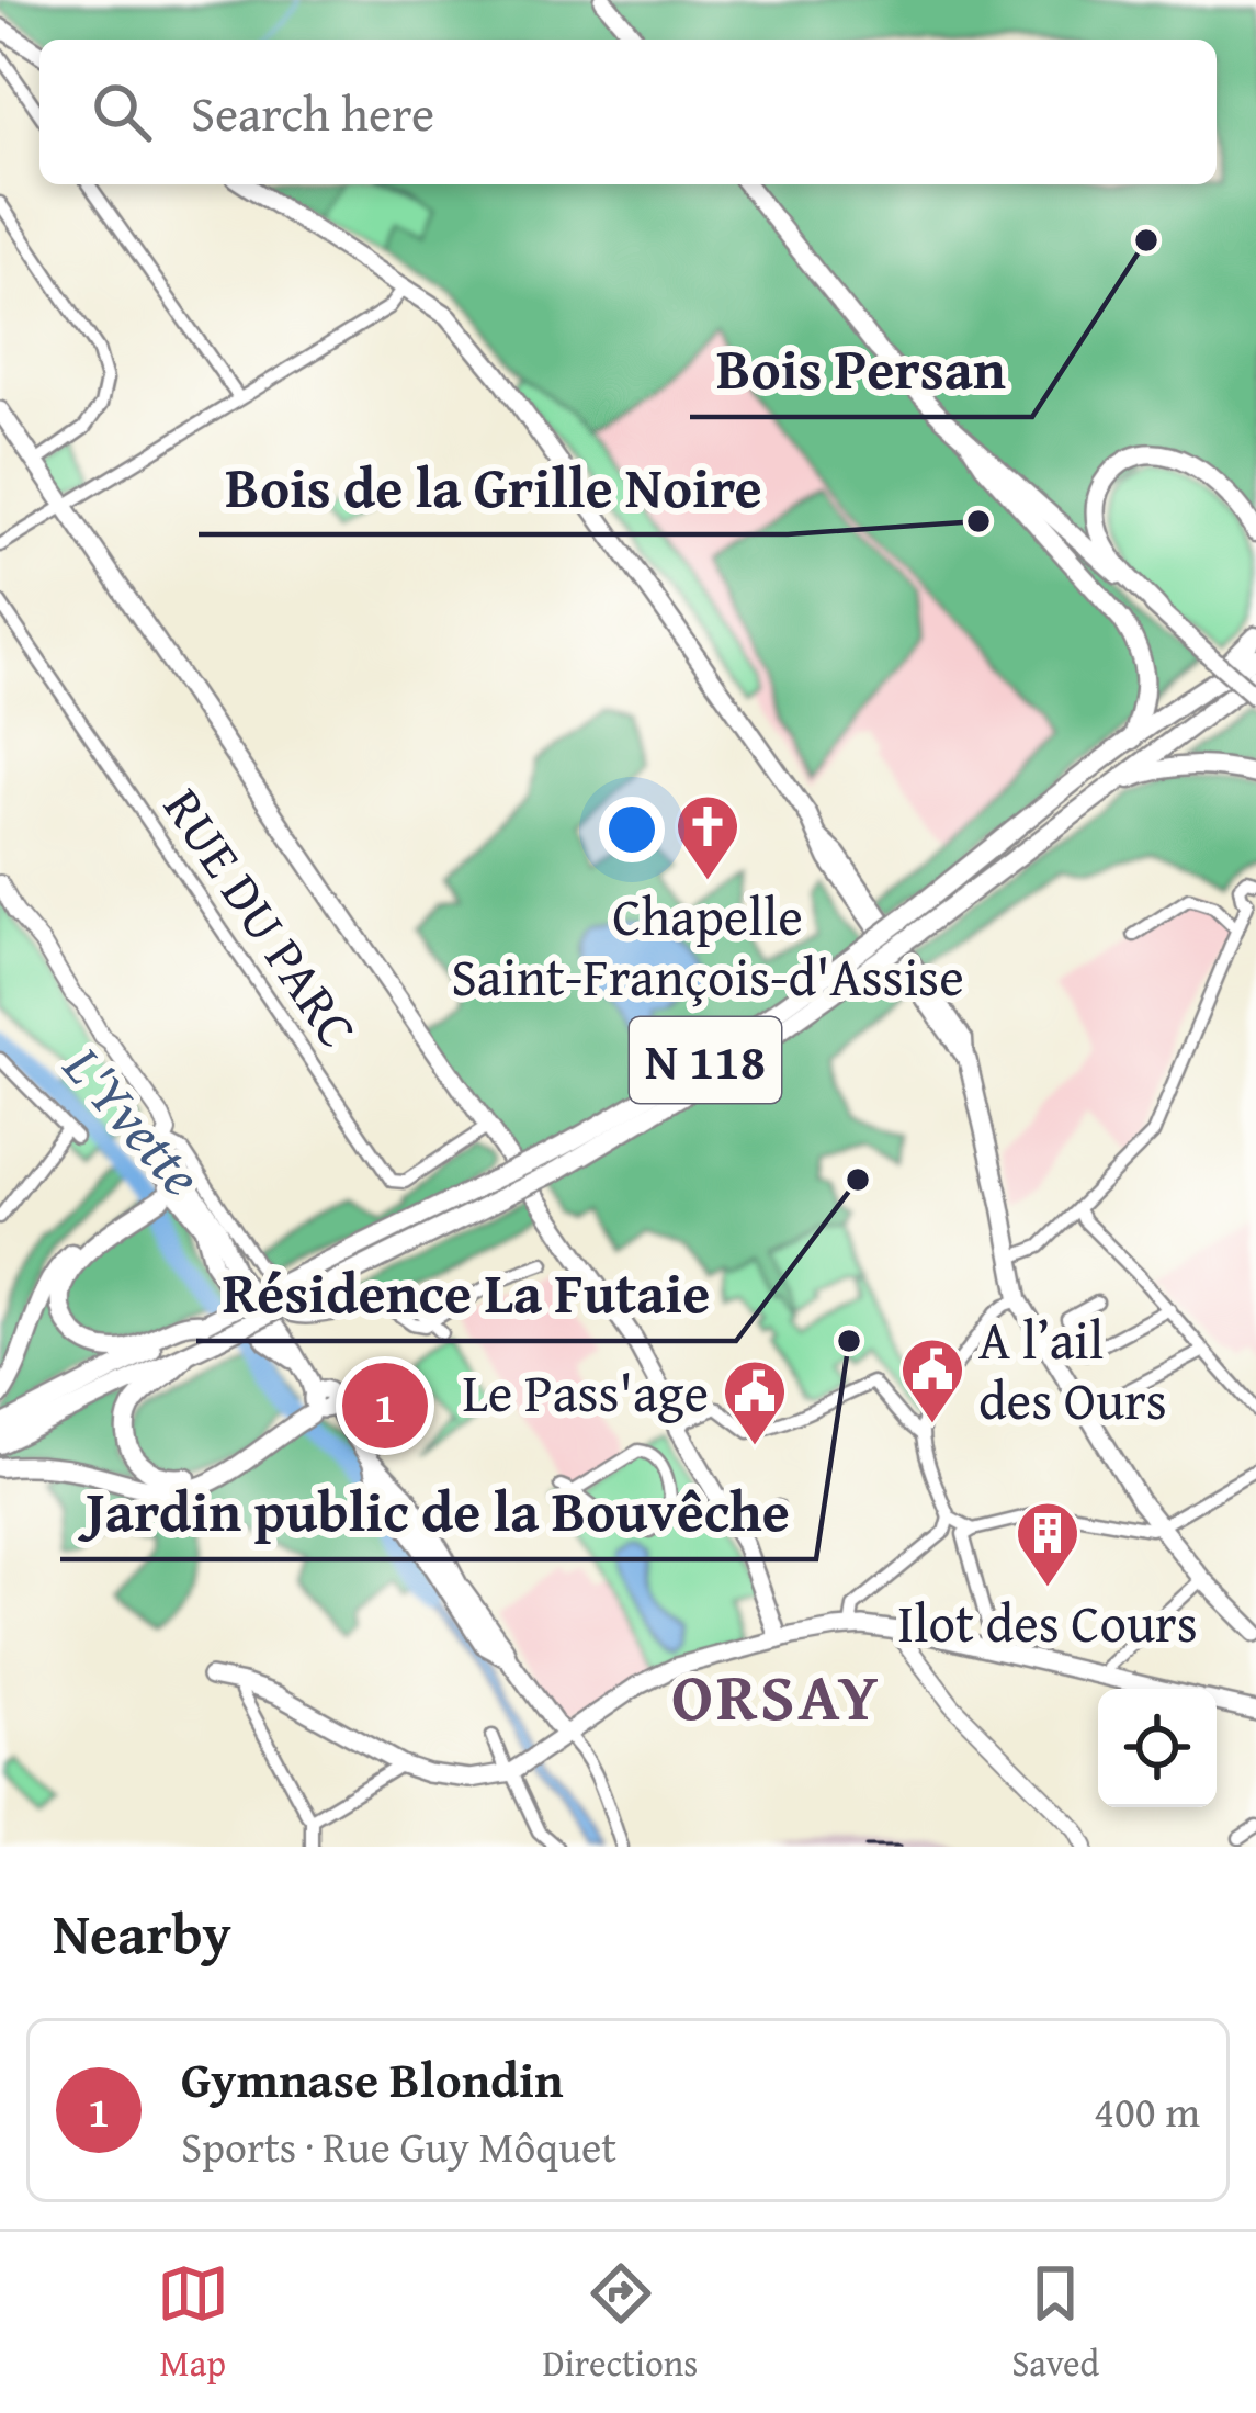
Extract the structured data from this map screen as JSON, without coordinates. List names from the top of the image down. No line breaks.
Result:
{"streets":{"highway":["N 118"],"street":["RUE DU PARC"]},"districts":["ORSAY"],"water":["L'Yvette"],"places":{"other":["Bois Persan","Bois de la Grille Noire","Résidence La Futaie","Jardin public de la Bouvêche"],"church":["Chapelle Saint-François-d'Assise"],"public building":["A l’ail des Ours","Le Pass'age"],"building":["Ilot des Cours"]},"page":{"search":"Search here","pins":"1","heading":"Nearby","list":[{"mark":"1","name":"Gymnase Blondin","note":"Sports · Rue Guy Môquet","value":"400 m"}],"nav":["Map","Directions","Saved"]}}
